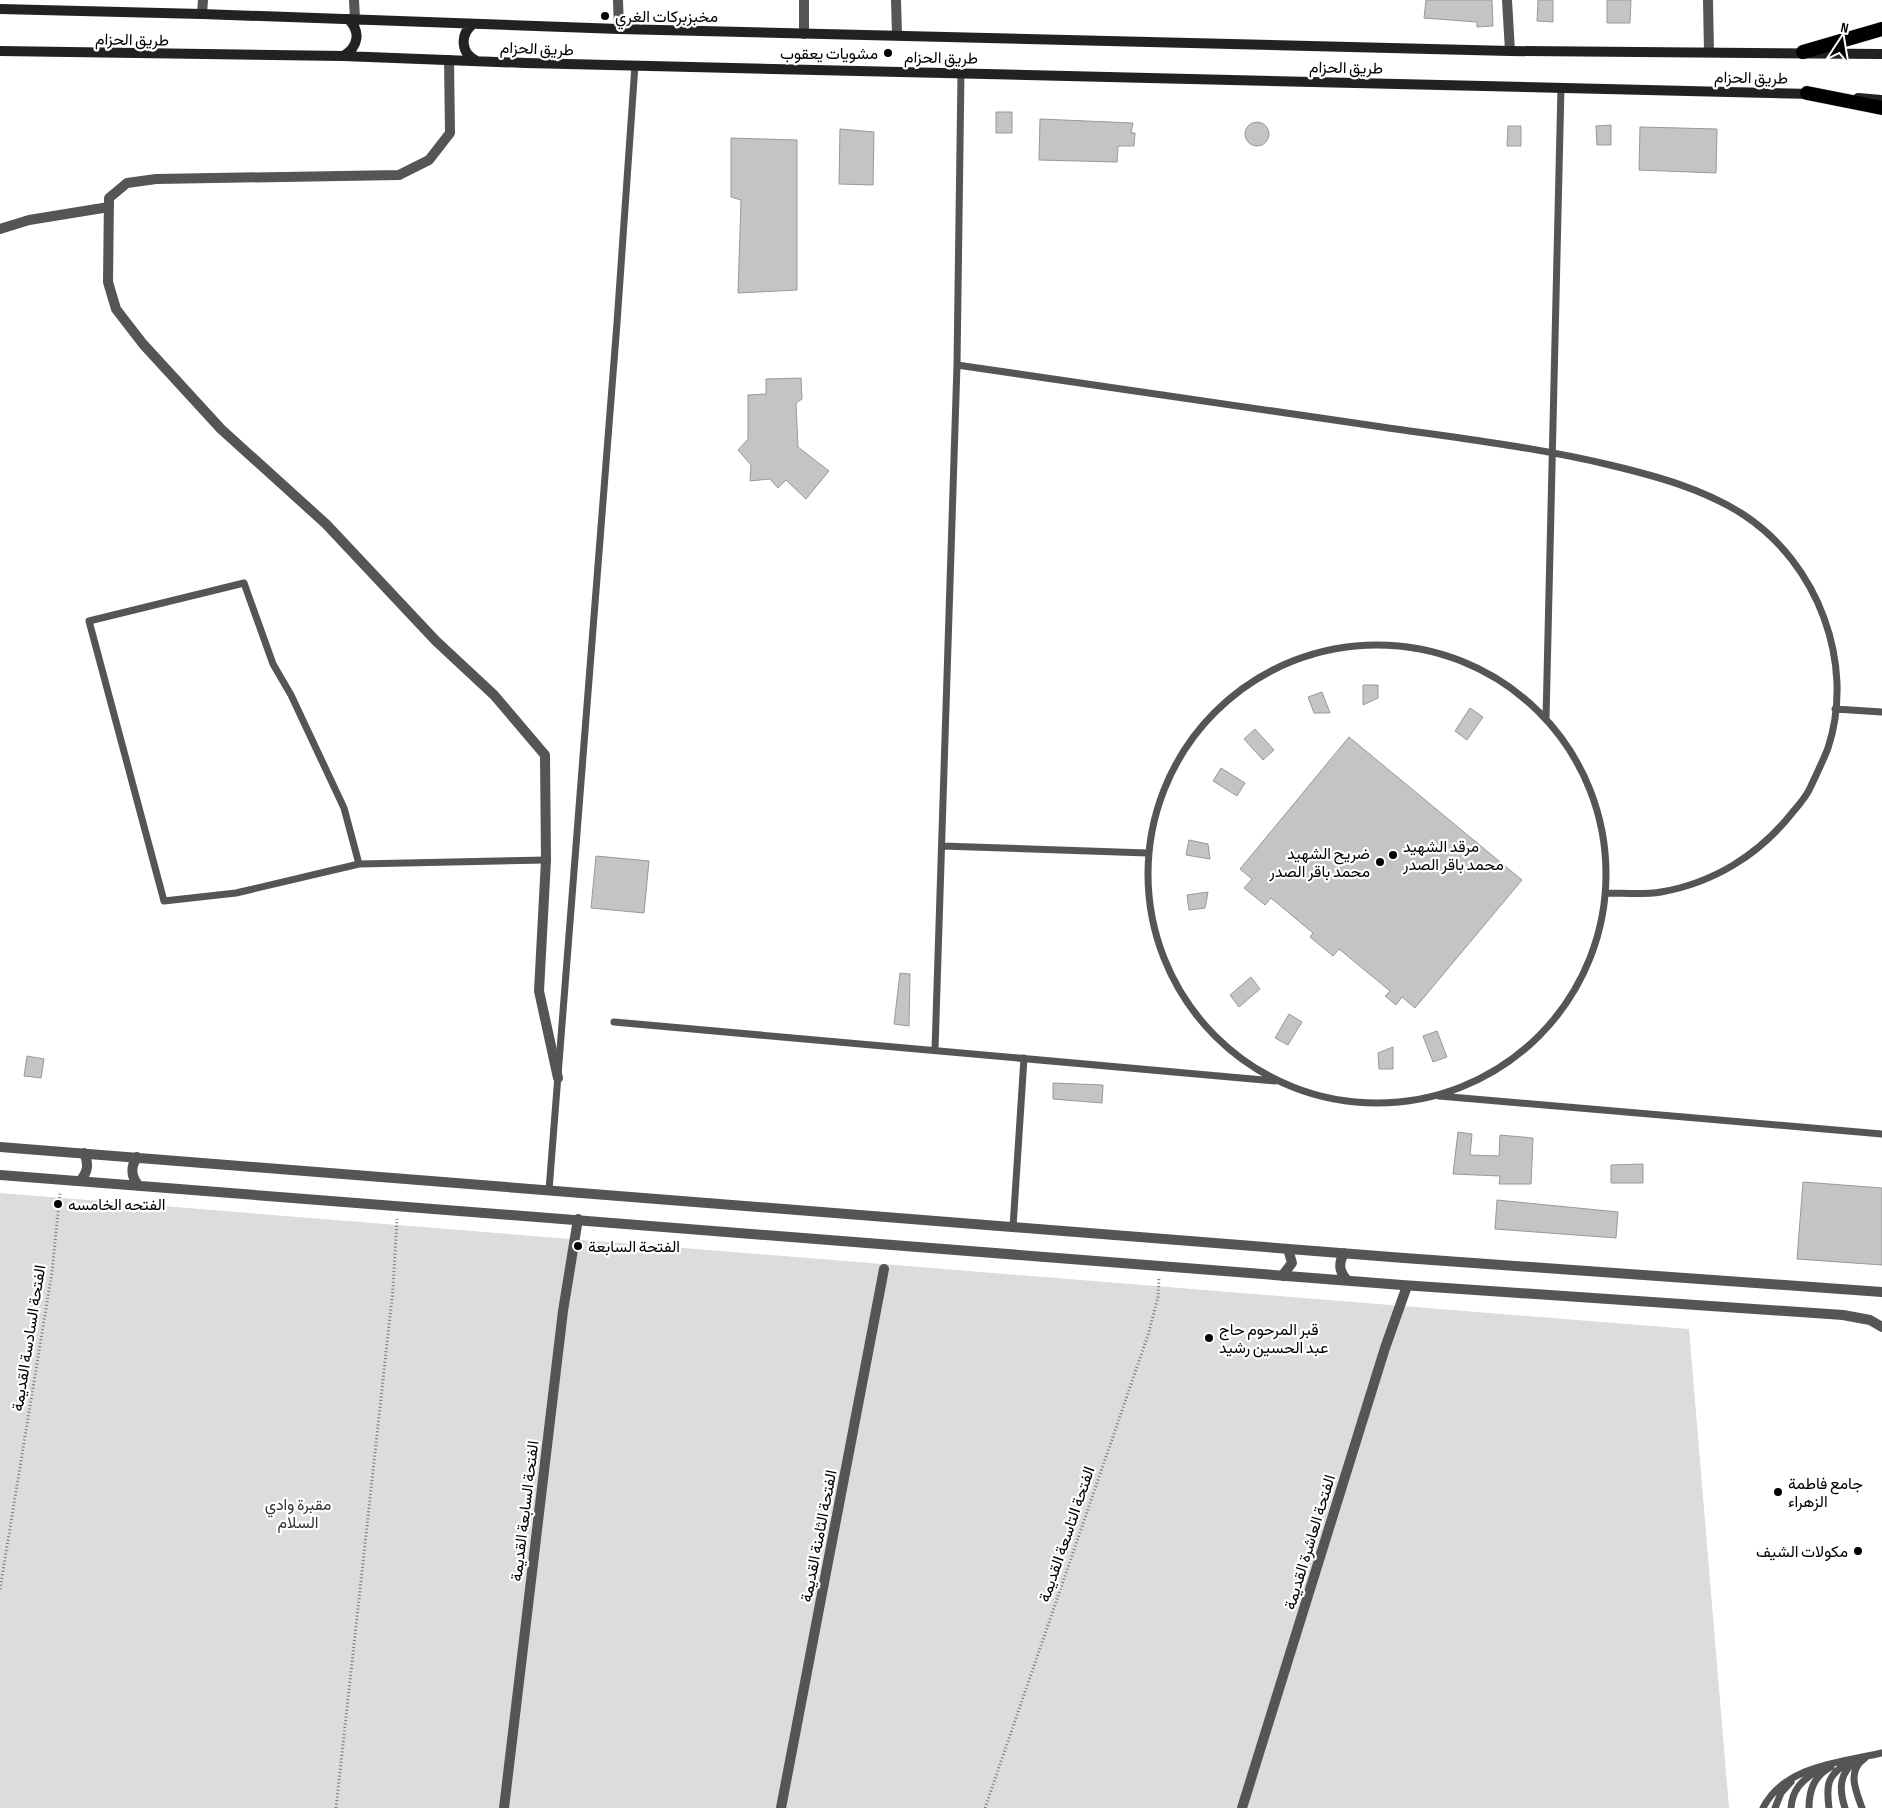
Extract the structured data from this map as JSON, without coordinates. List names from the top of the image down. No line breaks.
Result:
{"streets":{"main road":["طريق الحزام"],"street":["الفتحة السابعة القديمة","الفتحة الثامنة القديمة","الفتحة العاشرة القديمة"],"path":["الفتحة السادسة القديمة","الفتحة التاسعة القديمة"]},"parks":["مقبرة وادي السلام"],"places":["مخبزبركات الغري","مشويات يعقوب","مرقد الشهيد محمد باقر الصدر","ضريح الشهيد محمد باقر الصدر","الفتحه الخامسه","الفتحة السابعة","قبر المرحوم حاج عبد الحسين رشيد","جامع فاطمة الزهراء","مكولات الشيف"],"north":"top"}
